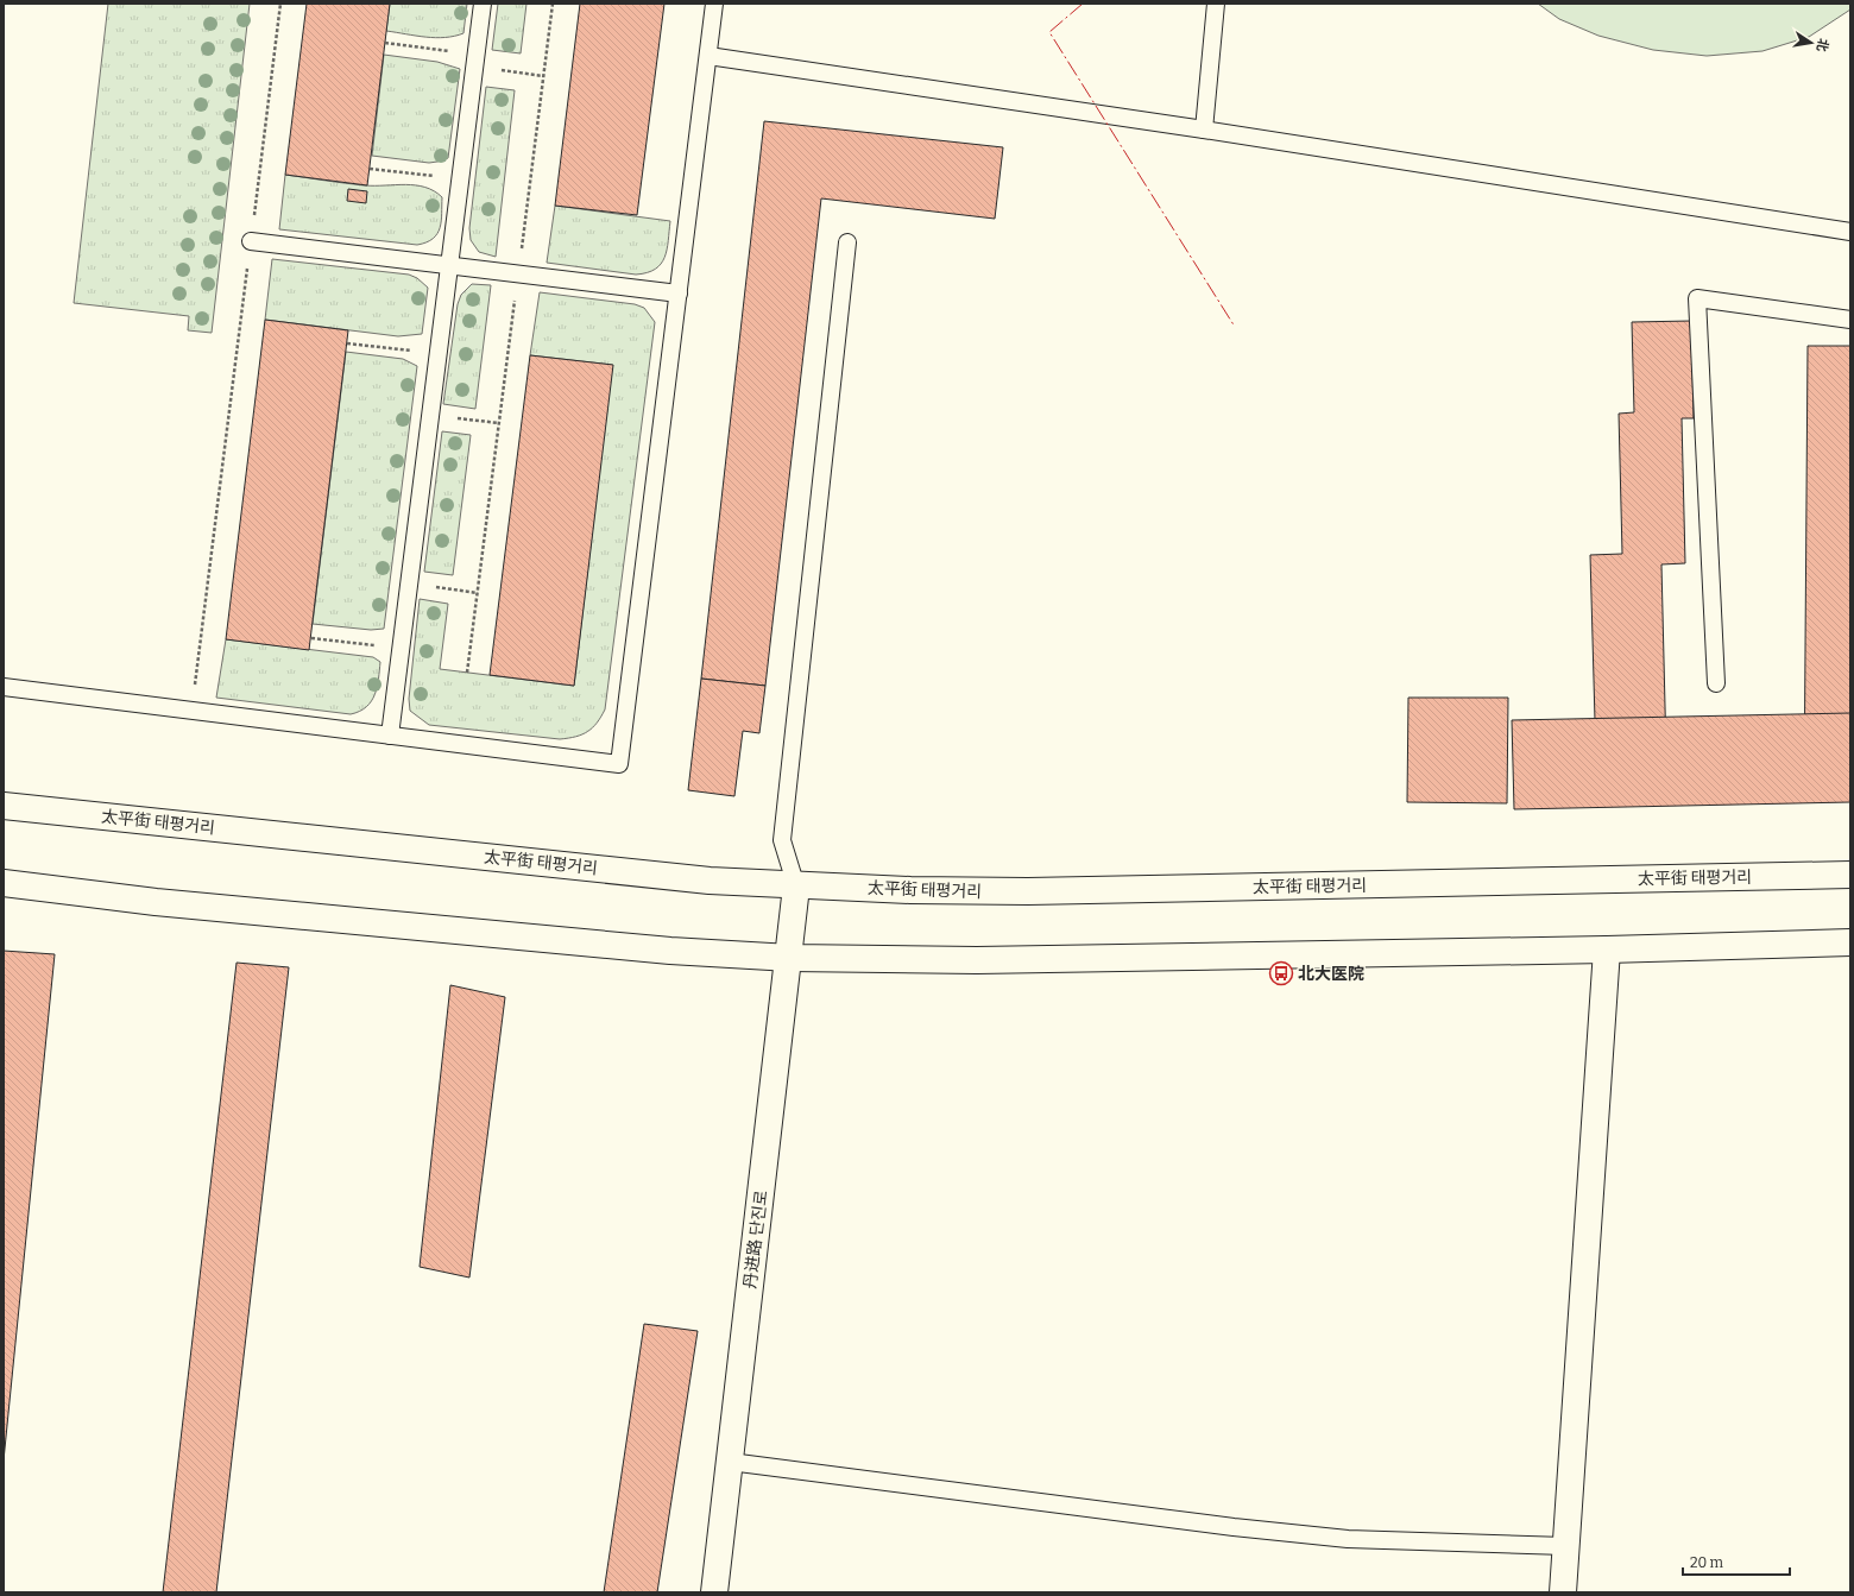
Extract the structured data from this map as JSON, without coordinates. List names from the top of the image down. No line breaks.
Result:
{"streets":{"main road":["太平街 태평거리","丹进路 단진로"]},"crossings":[["太平街 태평거리","丹进路 단진로"]],"places":{"bus stop":["北大医院"]},"scale_bar":"20 m","north":"right"}
